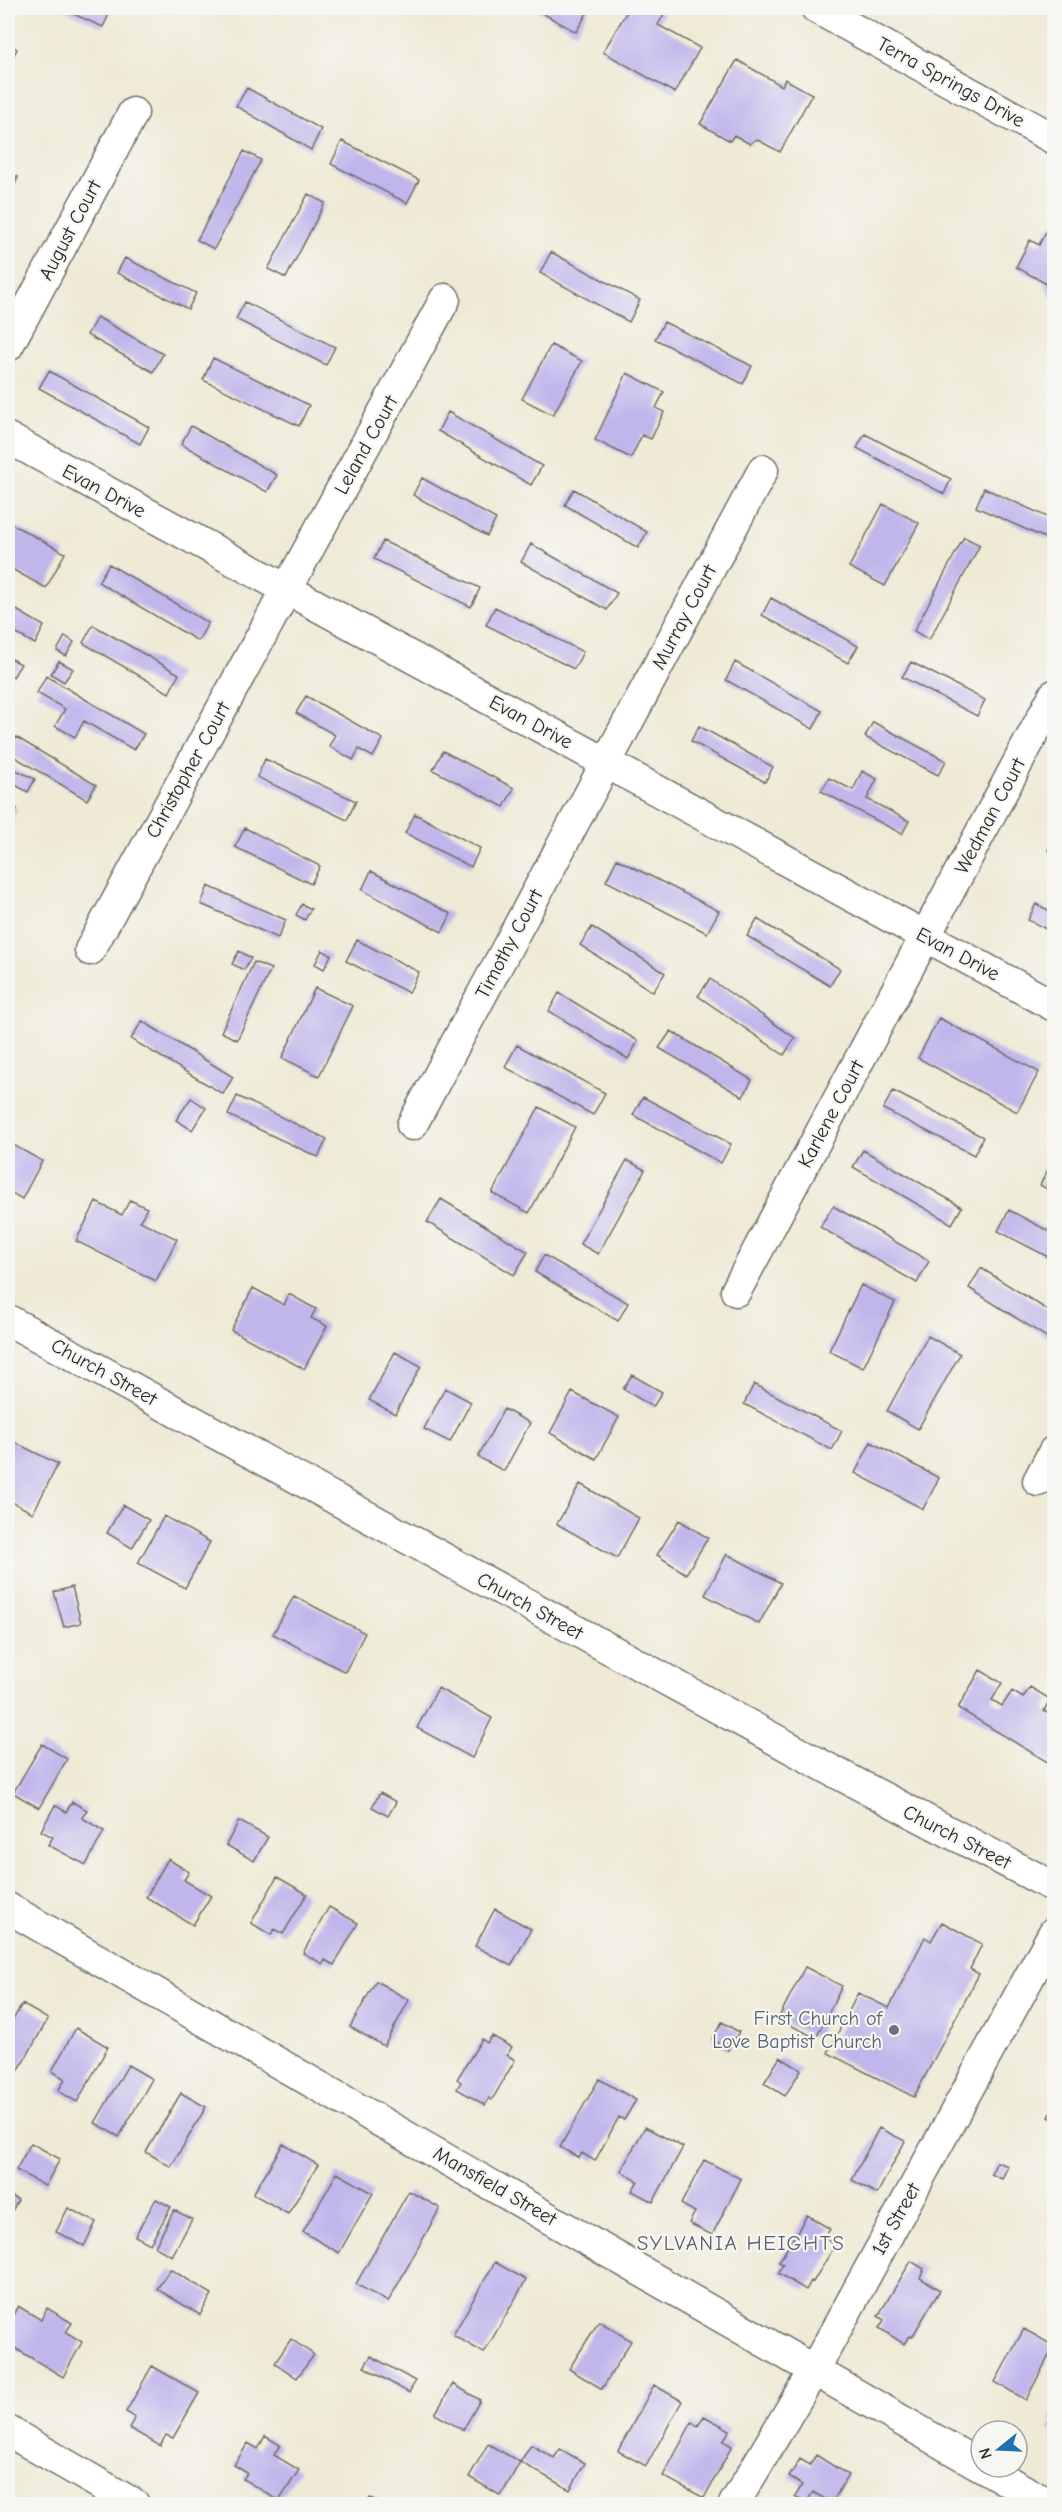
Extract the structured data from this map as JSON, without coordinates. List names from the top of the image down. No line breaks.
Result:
{"streets":{"street":["Terra Springs Drive","August Court","Leland Court","Evan Drive","Murray Court","Christopher Court","Wedman Court","Timothy Court","Karlene Court","Church Street","Mansfield Street","1st Street"]},"crossings":[["Leland Court","Evan Drive"],["Leland Court","Christopher Court"],["Evan Drive","Murray Court"],["Evan Drive","Christopher Court"],["Evan Drive","Wedman Court"],["Evan Drive","Timothy Court"],["Evan Drive","Karlene Court"],["Murray Court","Timothy Court"],["Wedman Court","Karlene Court"],["Mansfield Street","1st Street"]],"districts":["SYLVANIA HEIGHTS"],"places":["First Church of Love Baptist Church"],"north":"left"}
